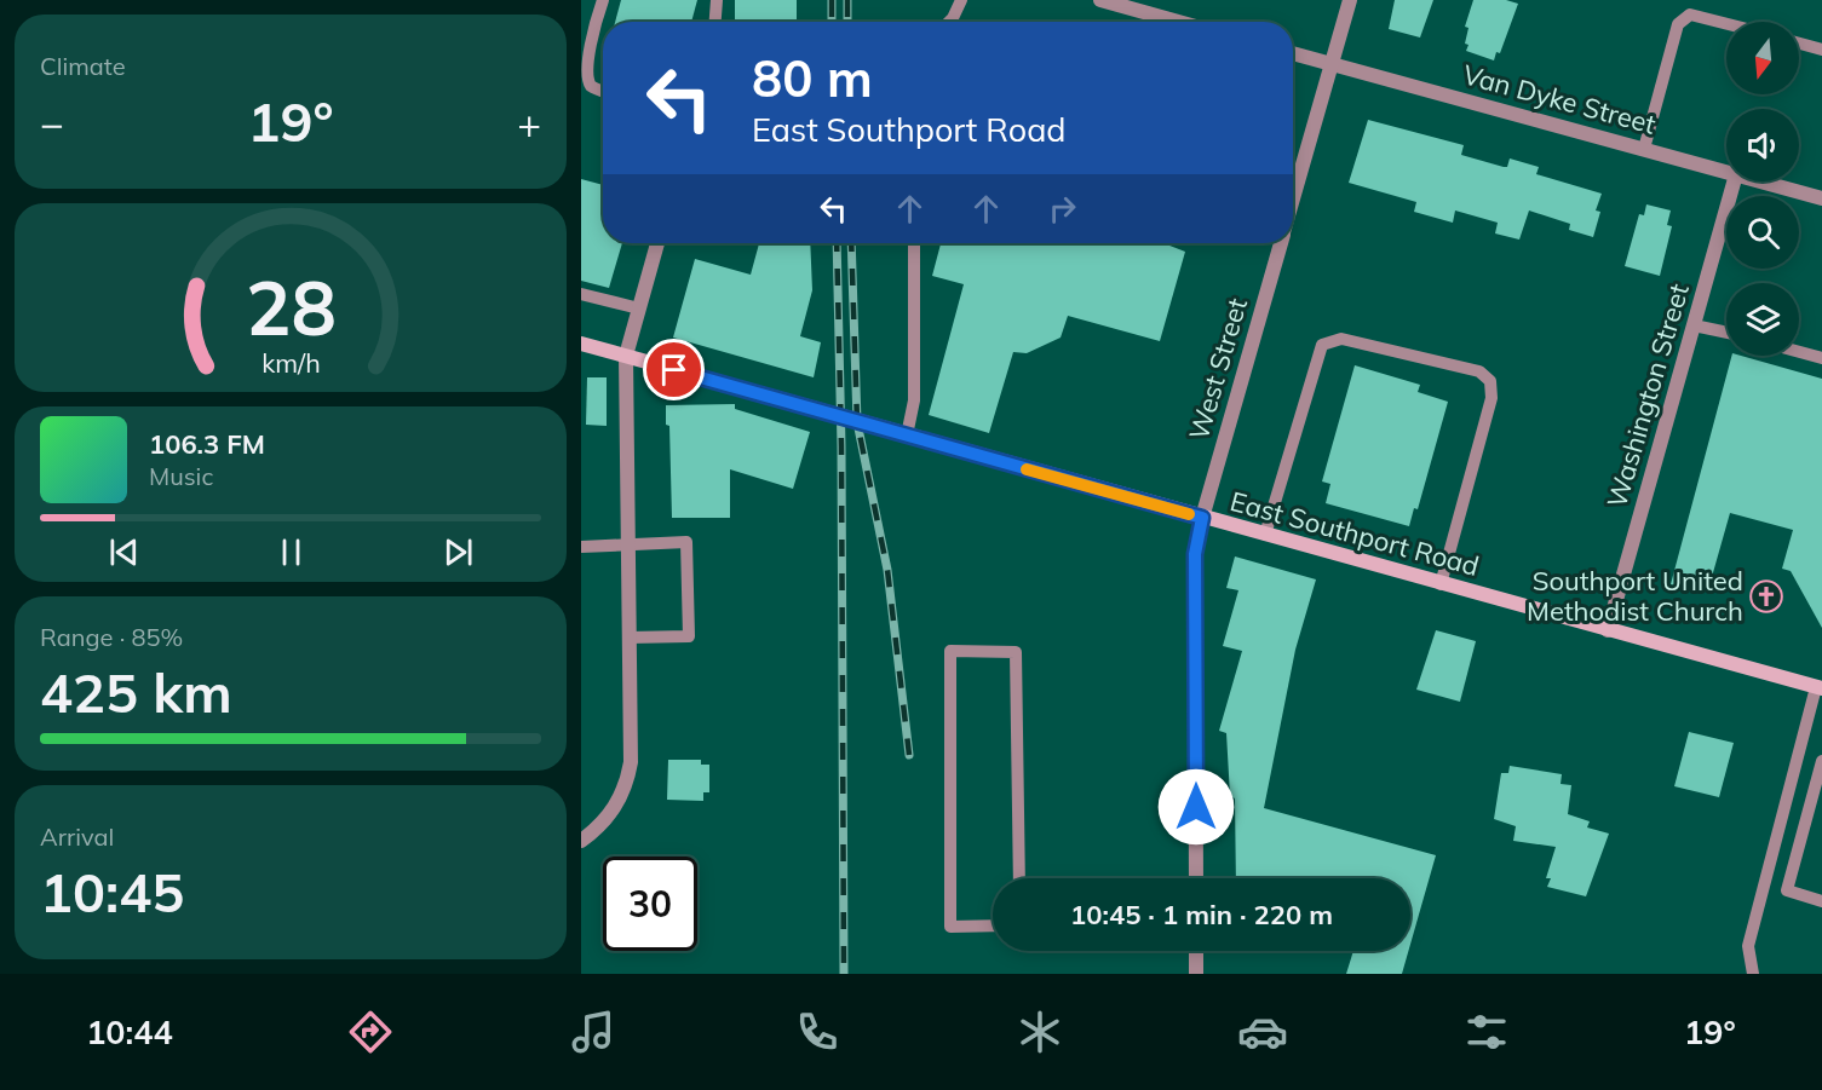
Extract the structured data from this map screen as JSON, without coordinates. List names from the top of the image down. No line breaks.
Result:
{"streets":{"main road":["East Southport Road"],"street":["Van Dyke Street","West Street","Washington Street"]},"crossings":[["Van Dyke Street","West Street"],["West Street","East Southport Road"],["Washington Street","East Southport Road"]],"places":{"church":["Southport United Methodist Church"]},"north":"bottom","page":{"tile":["Climate",["Range · 85%","425 km"],["Arrival","10:45"]],"turn":["80 m","East Southport Road"],"heat":["−","19°","+"],"song":["106.3 FM","Music"],"limit":"30","trip":"10:45 · 1 min · 220 m","tabs":["10:44","19°"],"gauge":["28","km/h"]}}
